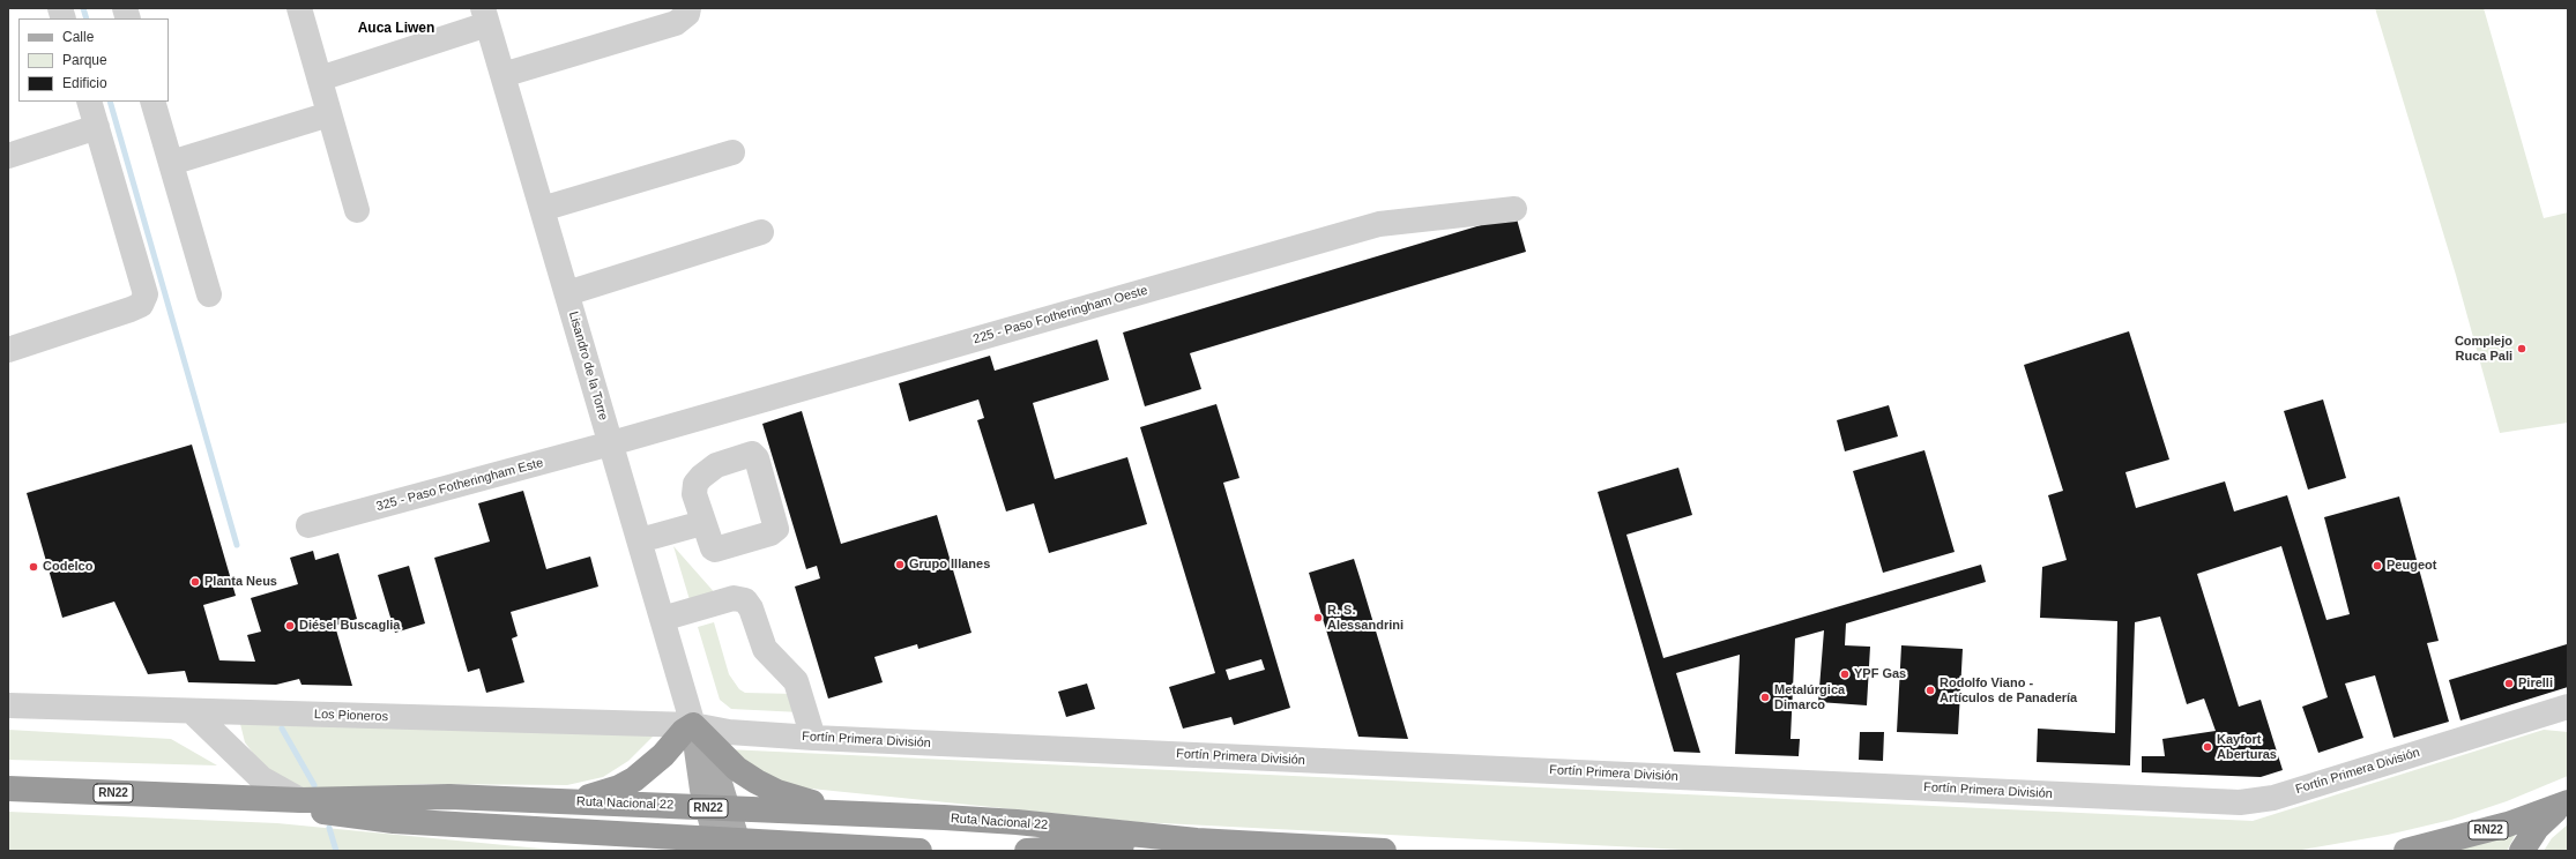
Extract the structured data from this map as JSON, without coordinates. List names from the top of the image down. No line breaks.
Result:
{"streets":{"highway":["RN22","Ruta Nacional 22"],"street":["225 - Paso Fotheringham Oeste","Lisandro de la Torre","325 - Paso Fotheringham Este","Los Pioneros","Fortín Primera División"]},"crossings":[["225 - Paso Fotheringham Oeste","Lisandro de la Torre"],["225 - Paso Fotheringham Oeste","325 - Paso Fotheringham Este"],["Lisandro de la Torre","325 - Paso Fotheringham Este"],["Lisandro de la Torre","Los Pioneros"],["Lisandro de la Torre","Fortín Primera División"],["Los Pioneros","Fortín Primera División"]],"districts":["Auca Liwen"],"places":["Complejo Ruca Pali","Grupo Illanes","Peugeot","Codelco","Planta Neus","R. S. Alessandrini","Diésel Buscaglia","YPF Gas","Pirelli","Rodolfo Viano - Artículos de Panadería","Metalúrgica Dimarco","Kayfort Aberturas"],"legend":["Calle","Parque","Edificio"]}
